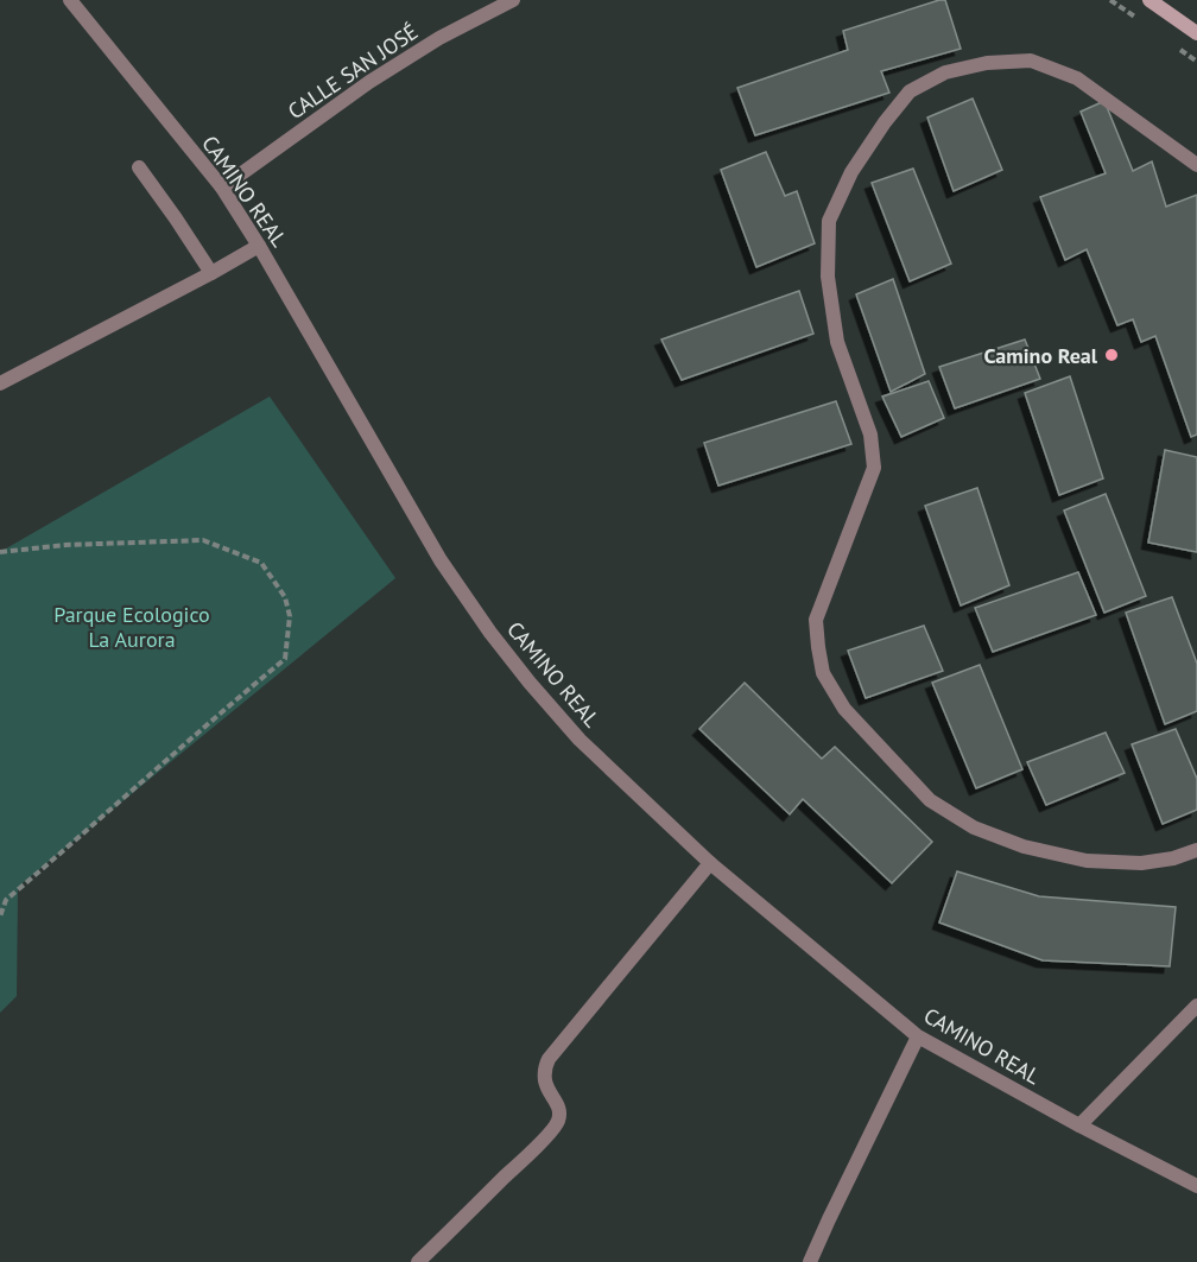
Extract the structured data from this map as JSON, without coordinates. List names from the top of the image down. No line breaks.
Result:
{"streets":{"street":["CALLE SAN JOSÉ","CAMINO REAL"]},"crossings":[["CALLE SAN JOSÉ","CAMINO REAL"]],"parks":["Parque Ecologico La Aurora"],"places":["Camino Real"]}
